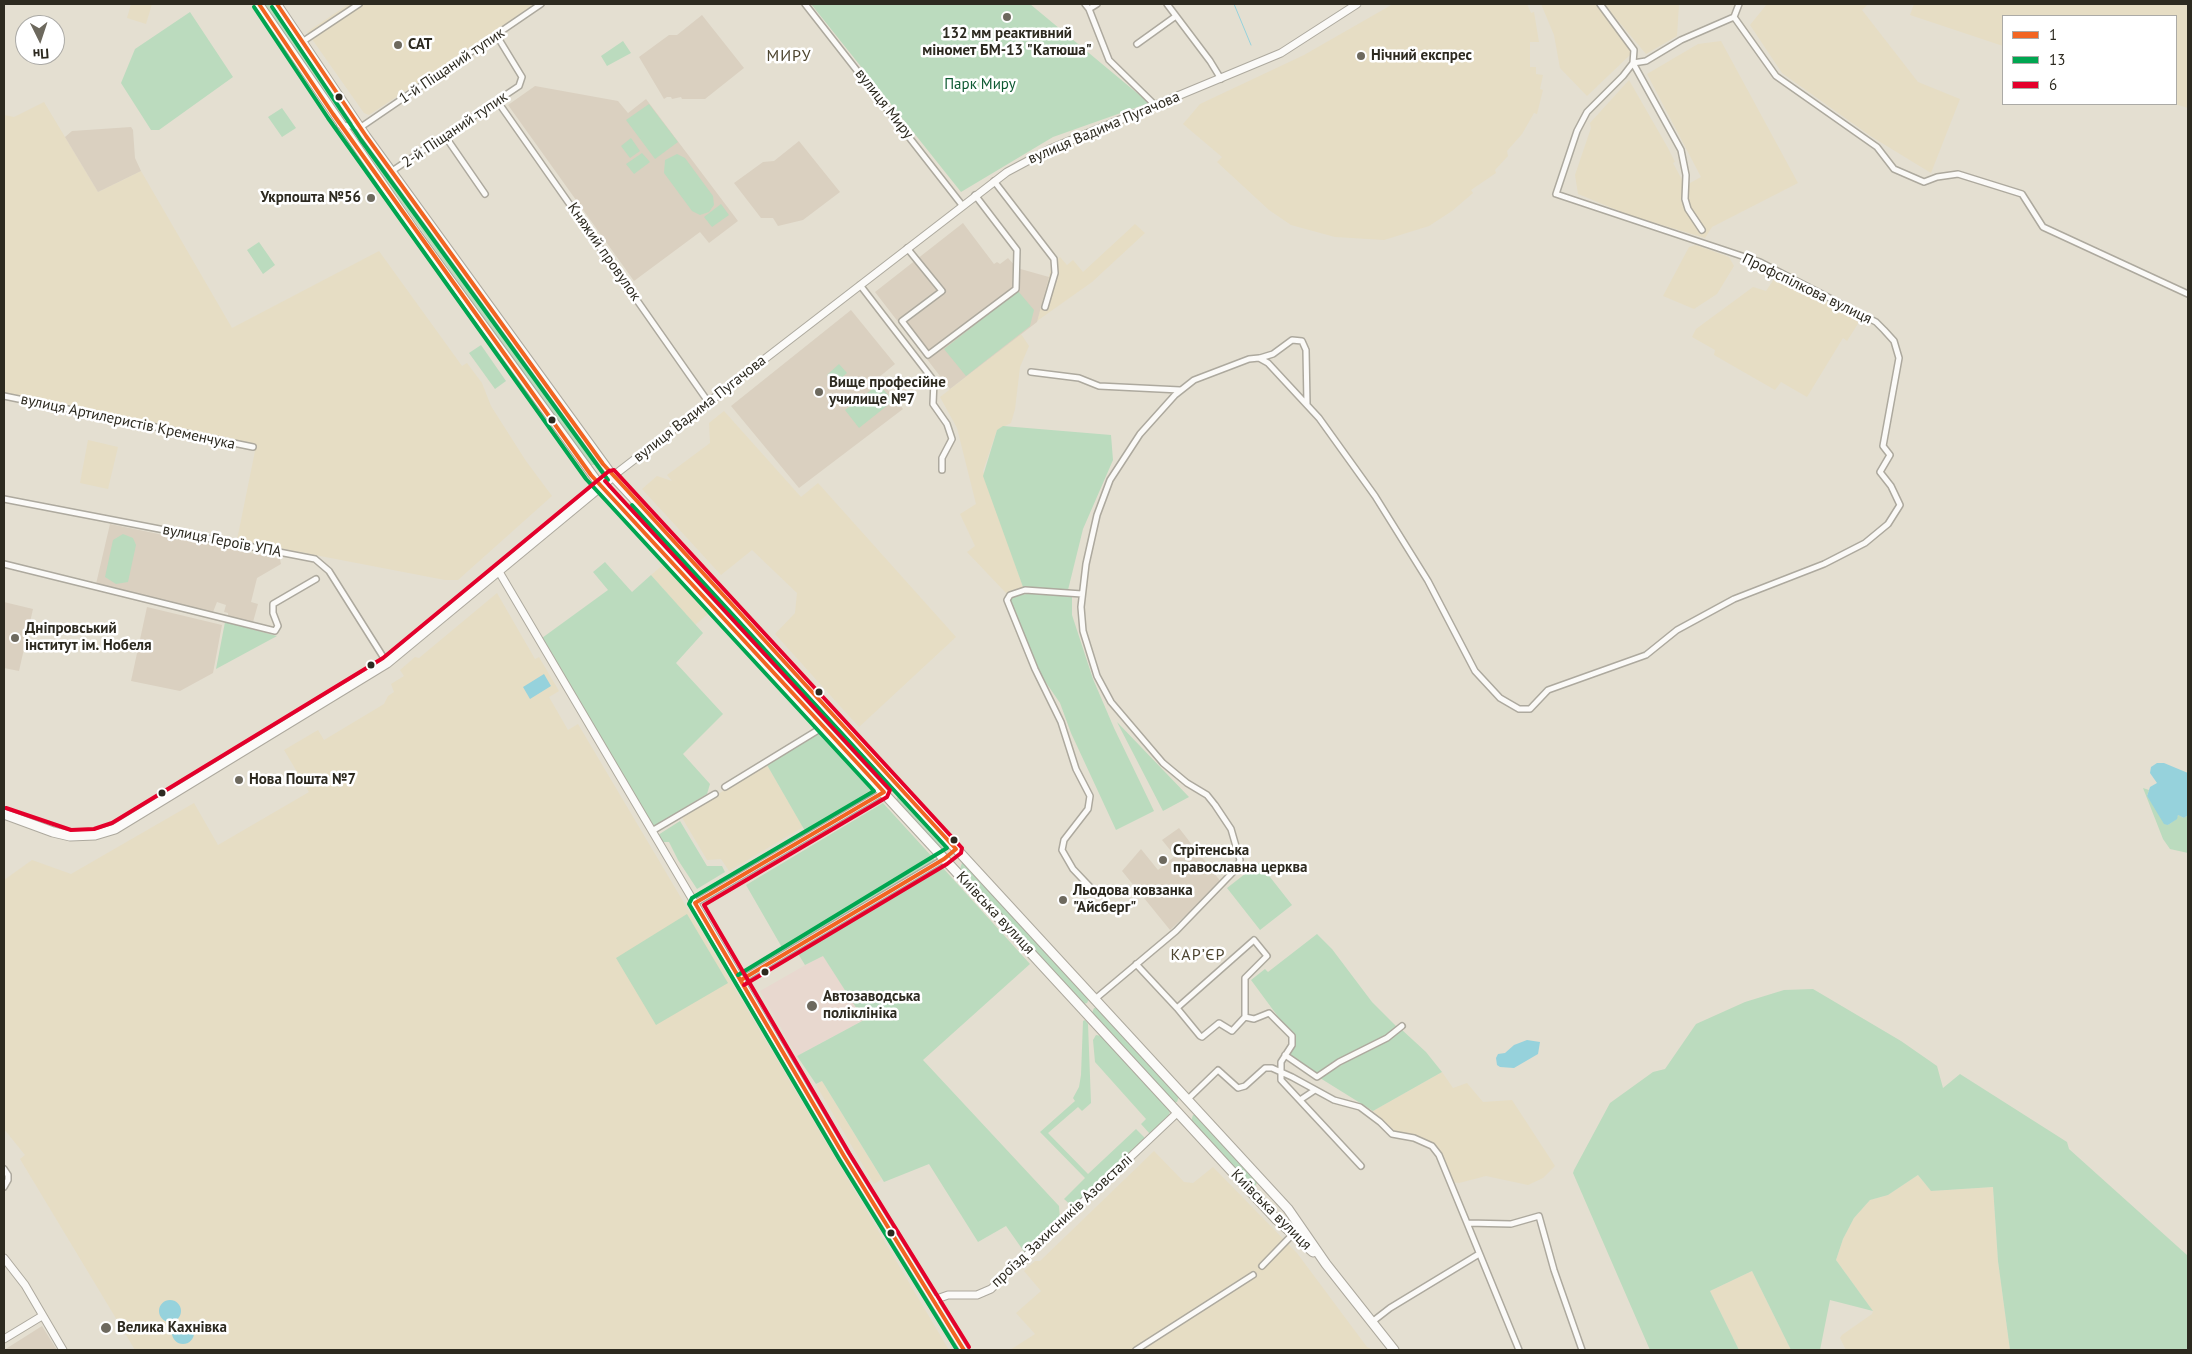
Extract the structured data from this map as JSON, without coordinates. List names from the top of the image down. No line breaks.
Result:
{"streets":{"main road":["вулиця Вадима Пугачова","Київська вулиця"],"street":["1-й Піщаний тупик","вулиця Миру","2-й Піщаний тупик","Княжий провулок","Профспілкова вулиця","вулиця Артилеристів Кременчука","вулиця Героїв УПА","проїзд Захисників Азовсталі"]},"crossings":[["1-й Піщаний тупик","2-й Піщаний тупик"],["1-й Піщаний тупик","Київська вулиця"],["вулиця Миру","вулиця Вадима Пугачова"],["вулиця Вадима Пугачова","Княжий провулок"],["вулиця Вадима Пугачова","вулиця Героїв УПА"],["вулиця Вадима Пугачова","Київська вулиця"],["2-й Піщаний тупик","Княжий провулок"],["2-й Піщаний тупик","Київська вулиця"],["Київська вулиця","проїзд Захисників Азовсталі"]],"districts":["МИРУ","КАР’ЄР"],"parks":["Парк Миру"],"places":["132 мм реактивний міномет БМ-13 \"Катюша\"","САТ","Нічний експрес","Укрпошта №56","Вище професійне училище №7","Дніпровський інститут ім. Нобеля","Нова Пошта №7","Стрітенська православна церква","Льодова ковзанка \"Айсберг\"","Автозаводська поліклініка","Велика Кахнівка"],"lines":["transit line 1","transit line 13","transit line 6"],"legend":["1","13","6"],"north":"bottom"}
